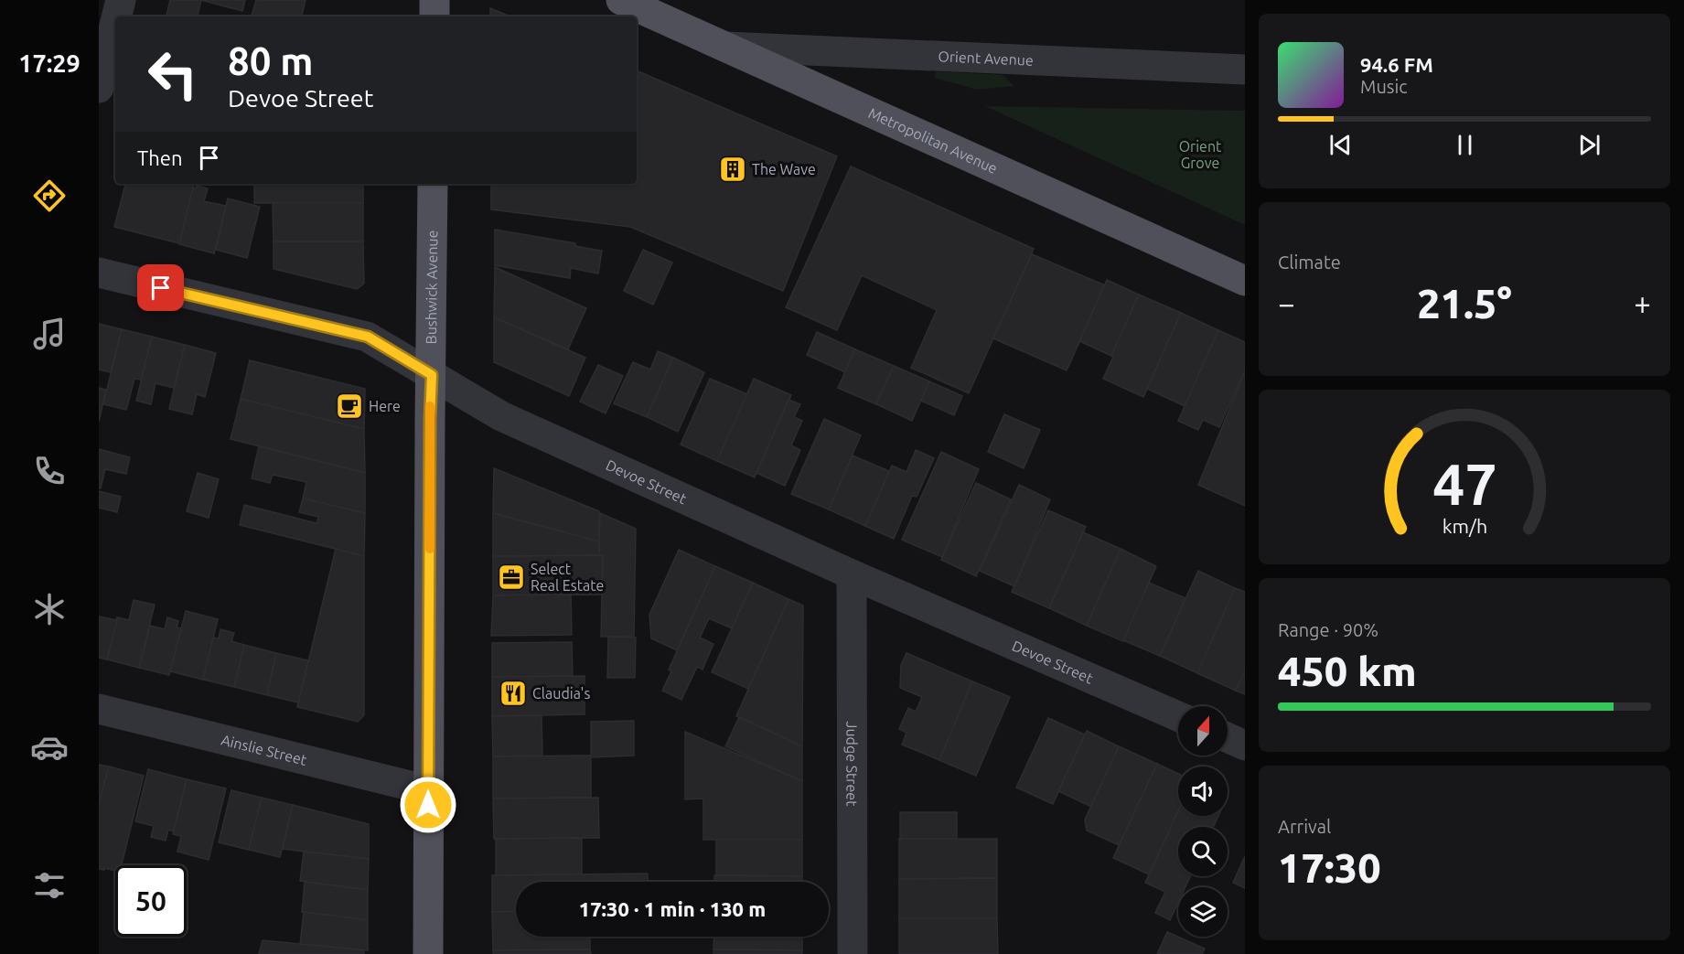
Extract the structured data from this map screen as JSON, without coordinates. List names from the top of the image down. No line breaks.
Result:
{"streets":{"main road":["Metropolitan Avenue","Bushwick Avenue"],"street":["Orient Avenue","Devoe Street","Ainslie Street","Judge Street"]},"crossings":[["Orient Avenue","Metropolitan Avenue"],["Bushwick Avenue","Devoe Street"],["Bushwick Avenue","Ainslie Street"],["Devoe Street","Judge Street"]],"parks":["Orient Grove"],"places":{"building":["The Wave"],"cafe":["Here"],"office":["Select Real Estate"],"restaurant":["Claudia's"]},"north":"top","page":{"tabs":"17:29","turn":["80 m","Devoe Street"],"song":["94.6 FM","Music"],"then":"Then","tile":["Climate",["Range · 90%","450 km"],["Arrival","17:30"]],"heat":["−","21.5°","+"],"limit":"50","trip":"17:30 · 1 min · 130 m","gauge":["47","km/h"]}}
